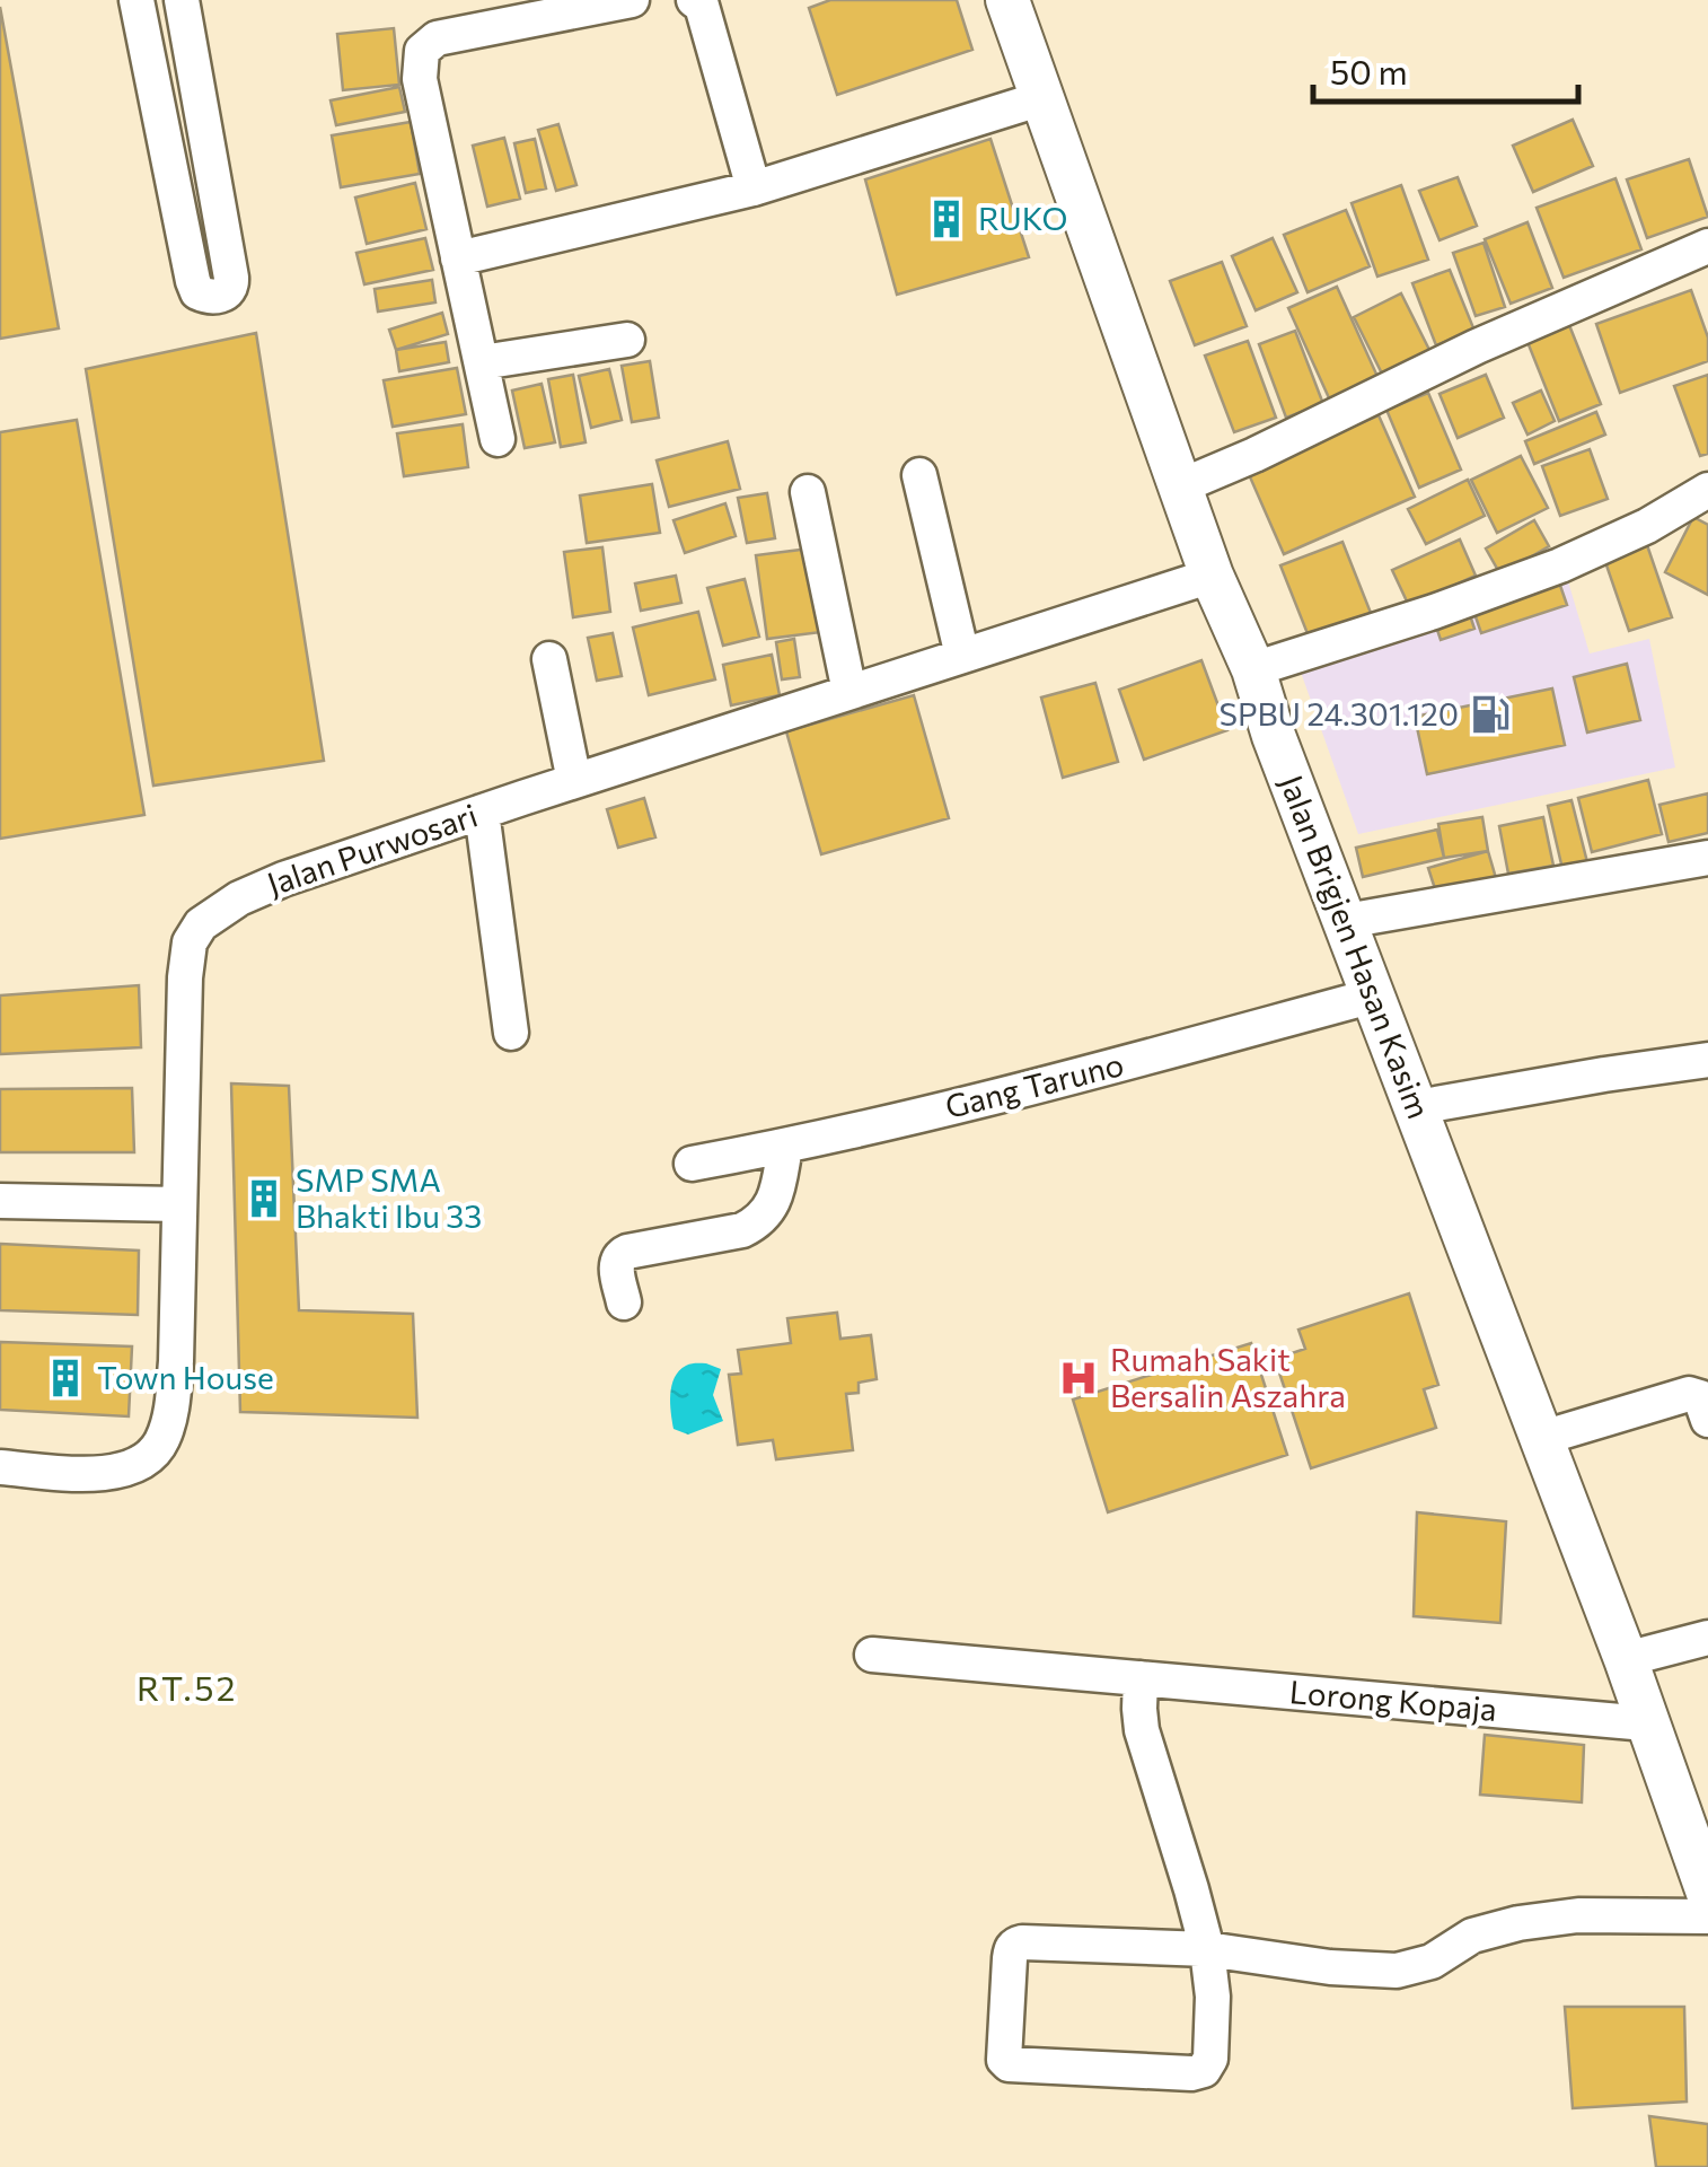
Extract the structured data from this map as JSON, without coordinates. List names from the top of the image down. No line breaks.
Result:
{"streets":{"street":["Jalan Purwosari","Jalan Brigjen Hasan Kasim","Gang Taruno","Lorong Kopaja"]},"crossings":[["Jalan Purwosari","Jalan Brigjen Hasan Kasim"],["Jalan Brigjen Hasan Kasim","Gang Taruno"],["Jalan Brigjen Hasan Kasim","Lorong Kopaja"]],"districts":["RT.52"],"places":{"building":["RUKO","SMP SMA Bhakti Ibu 33","Town House"],"fuel station":["SPBU 24.301.120"],"hospital":["Rumah Sakit Bersalin Aszahra"]},"scale_bar":"50 m"}
